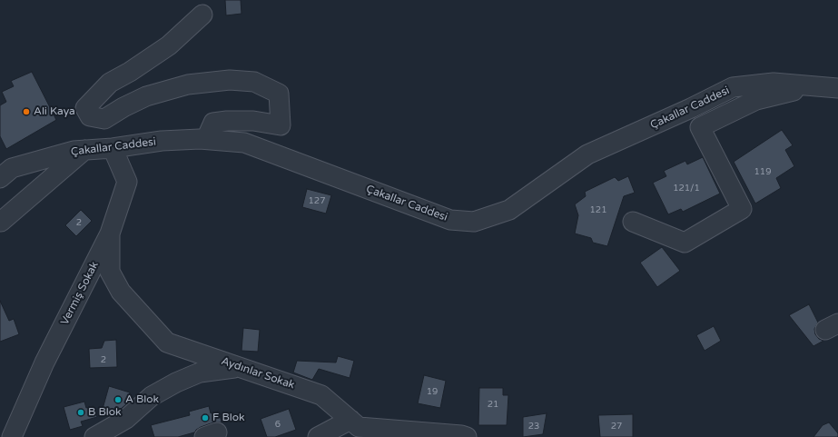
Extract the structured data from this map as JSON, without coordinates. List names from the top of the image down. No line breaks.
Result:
{"streets":{"street":["Çakallar Caddesi","Vermiş Sokak","Aydınlar Sokak"]},"crossings":[["Çakallar Caddesi","Vermiş Sokak"],["Vermiş Sokak","Aydınlar Sokak"]],"places":["Ali Kaya","A Blok","B Blok","F Blok"],"house_numbers":["119","121/1","127","121","2","2","19","21","6","23","27"]}
